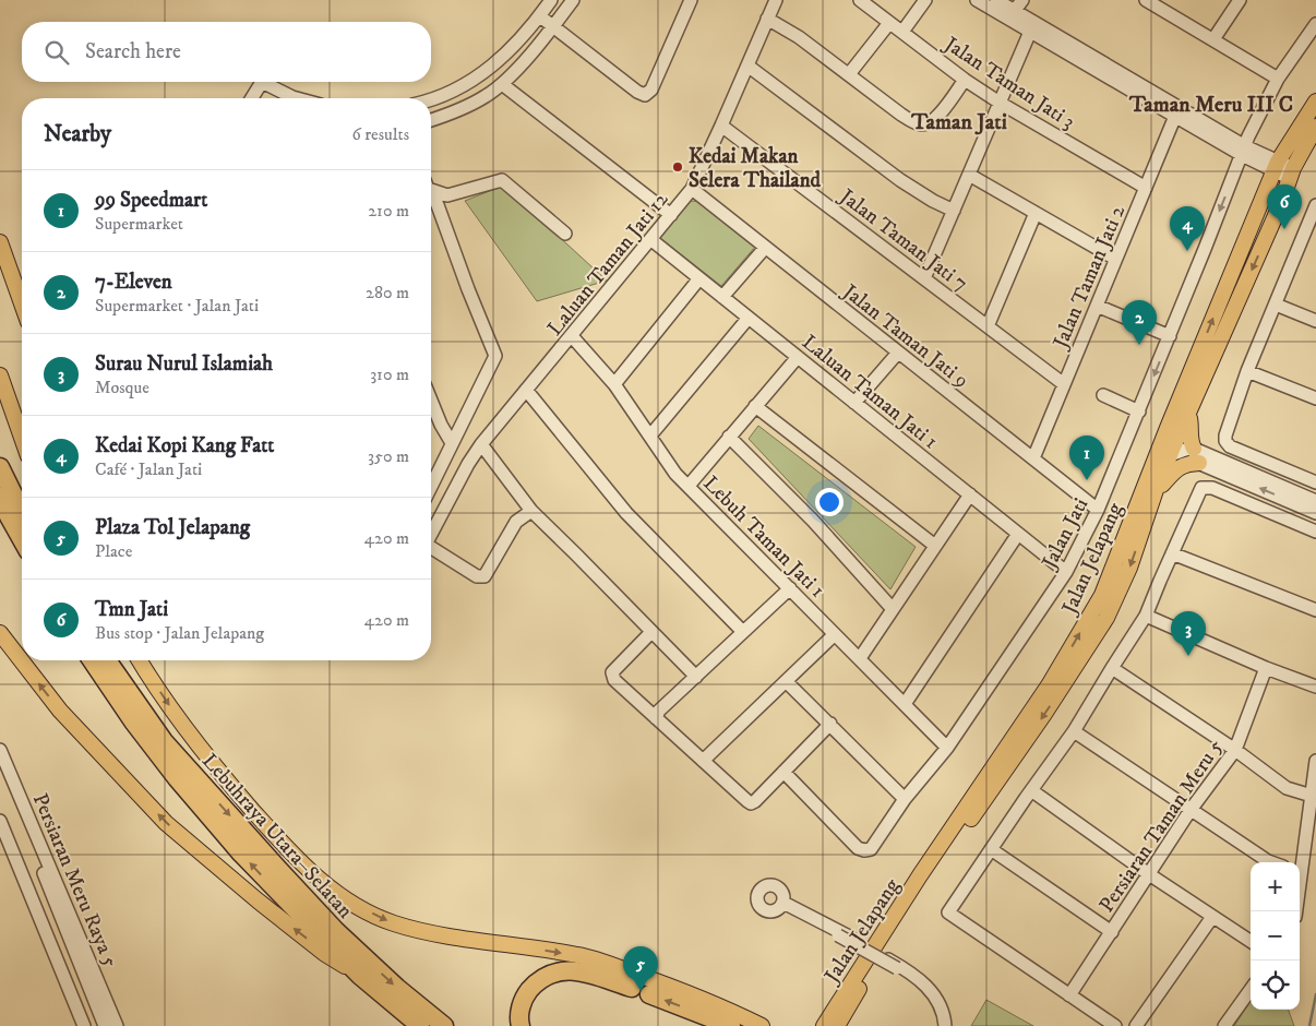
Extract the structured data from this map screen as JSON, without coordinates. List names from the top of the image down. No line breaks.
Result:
{"streets":{"highway":["Lebuhraya Utara–Selatan"],"main road":["Jalan Jelapang"],"street":["Jalan Taman Jati 3","Jalan Taman Jati 7","Laluan Taman Jati 12","Jalan Taman Jati 2","Jalan Taman Jati 9","Laluan Taman Jati 1","Jalan Jati","Lebuh Taman Jati 1","Persiaran Taman Meru 5","Persiaran Meru Raya 5"]},"crossings":[["Jalan Taman Jati 3","Jalan Taman Jati 2"],["Jalan Taman Jati 7","Laluan Taman Jati 12"],["Jalan Taman Jati 7","Jalan Taman Jati 2"],["Laluan Taman Jati 12","Jalan Taman Jati 9"],["Laluan Taman Jati 12","Laluan Taman Jati 1"],["Laluan Taman Jati 12","Lebuh Taman Jati 1"],["Jalan Taman Jati 2","Jalan Taman Jati 9"],["Jalan Taman Jati 9","Jalan Jati"],["Laluan Taman Jati 1","Jalan Jati"],["Jalan Jati","Lebuh Taman Jati 1"]],"districts":["Taman Meru III C","Taman Jati"],"places":["Kedai Makan Selera Thailand"],"page":{"search":"Search here","heading":["Nearby","6 results"],"list":[{"mark":"1","name":"99 Speedmart","note":"Supermarket","value":"210 m"},{"mark":"2","name":"7-Eleven","note":"Supermarket · Jalan Jati","value":"280 m"},{"mark":"3","name":"Surau Nurul Islamiah","note":"Mosque","value":"310 m"},{"mark":"4","name":"Kedai Kopi Kang Fatt","note":"Café · Jalan Jati","value":"350 m"},{"mark":"5","name":"Plaza Tol Jelapang","note":"Place","value":"420 m"},{"mark":"6","name":"Tmn Jati","note":"Bus stop · Jalan Jelapang","value":"420 m"}],"pins":["6","4","2","1","3","5"],"map_buttons":["+","−"]}}
